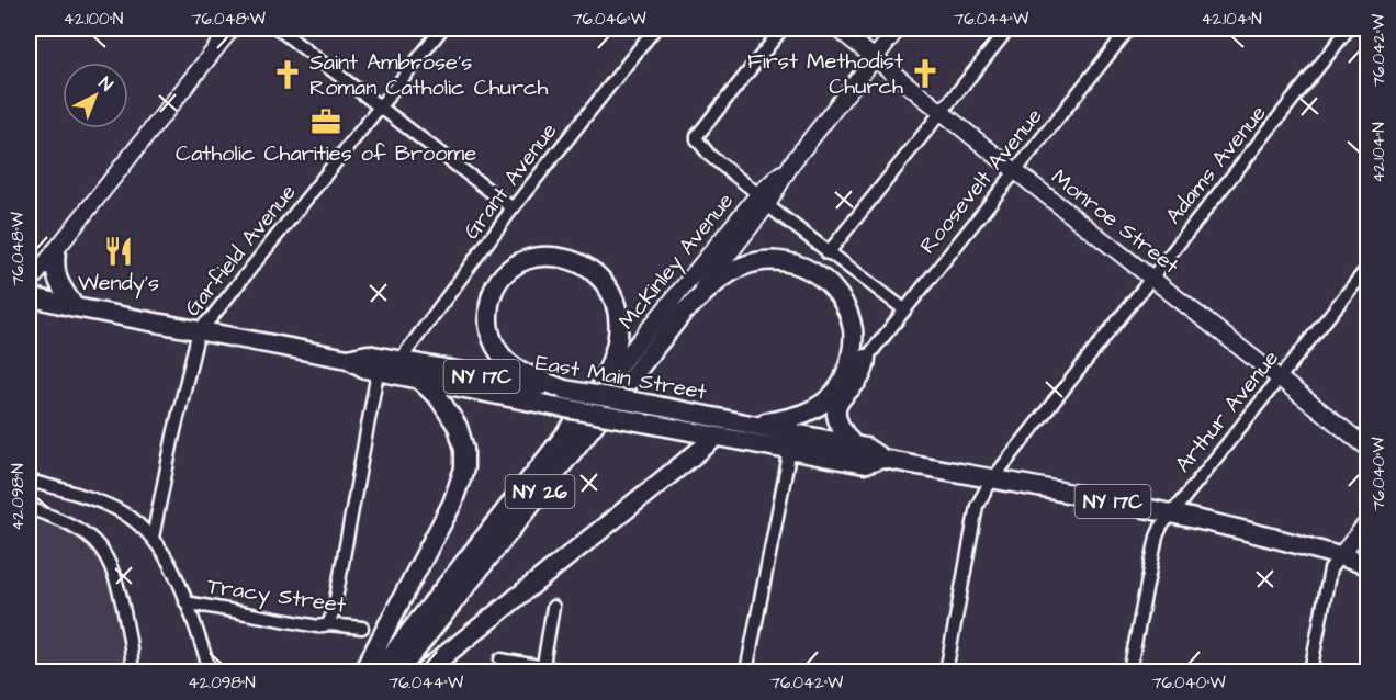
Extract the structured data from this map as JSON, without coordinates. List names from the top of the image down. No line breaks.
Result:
{"streets":{"main road":["NY 17C","East Main Street","NY 26"],"street":["Adams Avenue","Grant Avenue","Roosevelt Avenue","Monroe Street","Garfield Avenue","McKinley Avenue","Arthur Avenue","Tracy Street"]},"crossings":[["Adams Avenue","Monroe Street"],["Adams Avenue","East Main Street"],["Grant Avenue","East Main Street"],["Roosevelt Avenue","Monroe Street"],["Monroe Street","McKinley Avenue"],["Monroe Street","Arthur Avenue"],["Garfield Avenue","East Main Street"],["McKinley Avenue","NY 26"],["East Main Street","Arthur Avenue"],["East Main Street","NY 26"]],"places":{"church":["First Methodist Church","Saint Ambrose's Roman Catholic Church"],"office":["Catholic Charities of Broome"],"restaurant":["Wendy's"]},"north":"top right","coordinates":["42.100°N","76.048°W","76.046°W","76.044°W","42.104°N","76.042°W","76.040°W","42.098°N"]}
